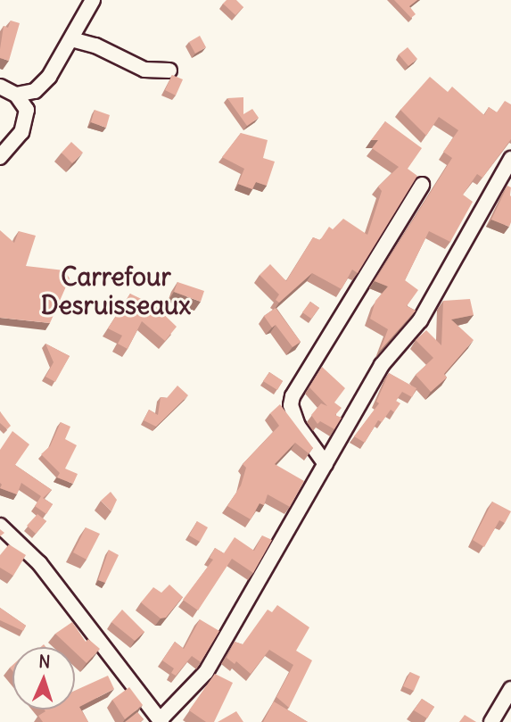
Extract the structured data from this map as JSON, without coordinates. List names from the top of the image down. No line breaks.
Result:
{"districts":["Carrefour Desruisseaux"],"north":"top"}
